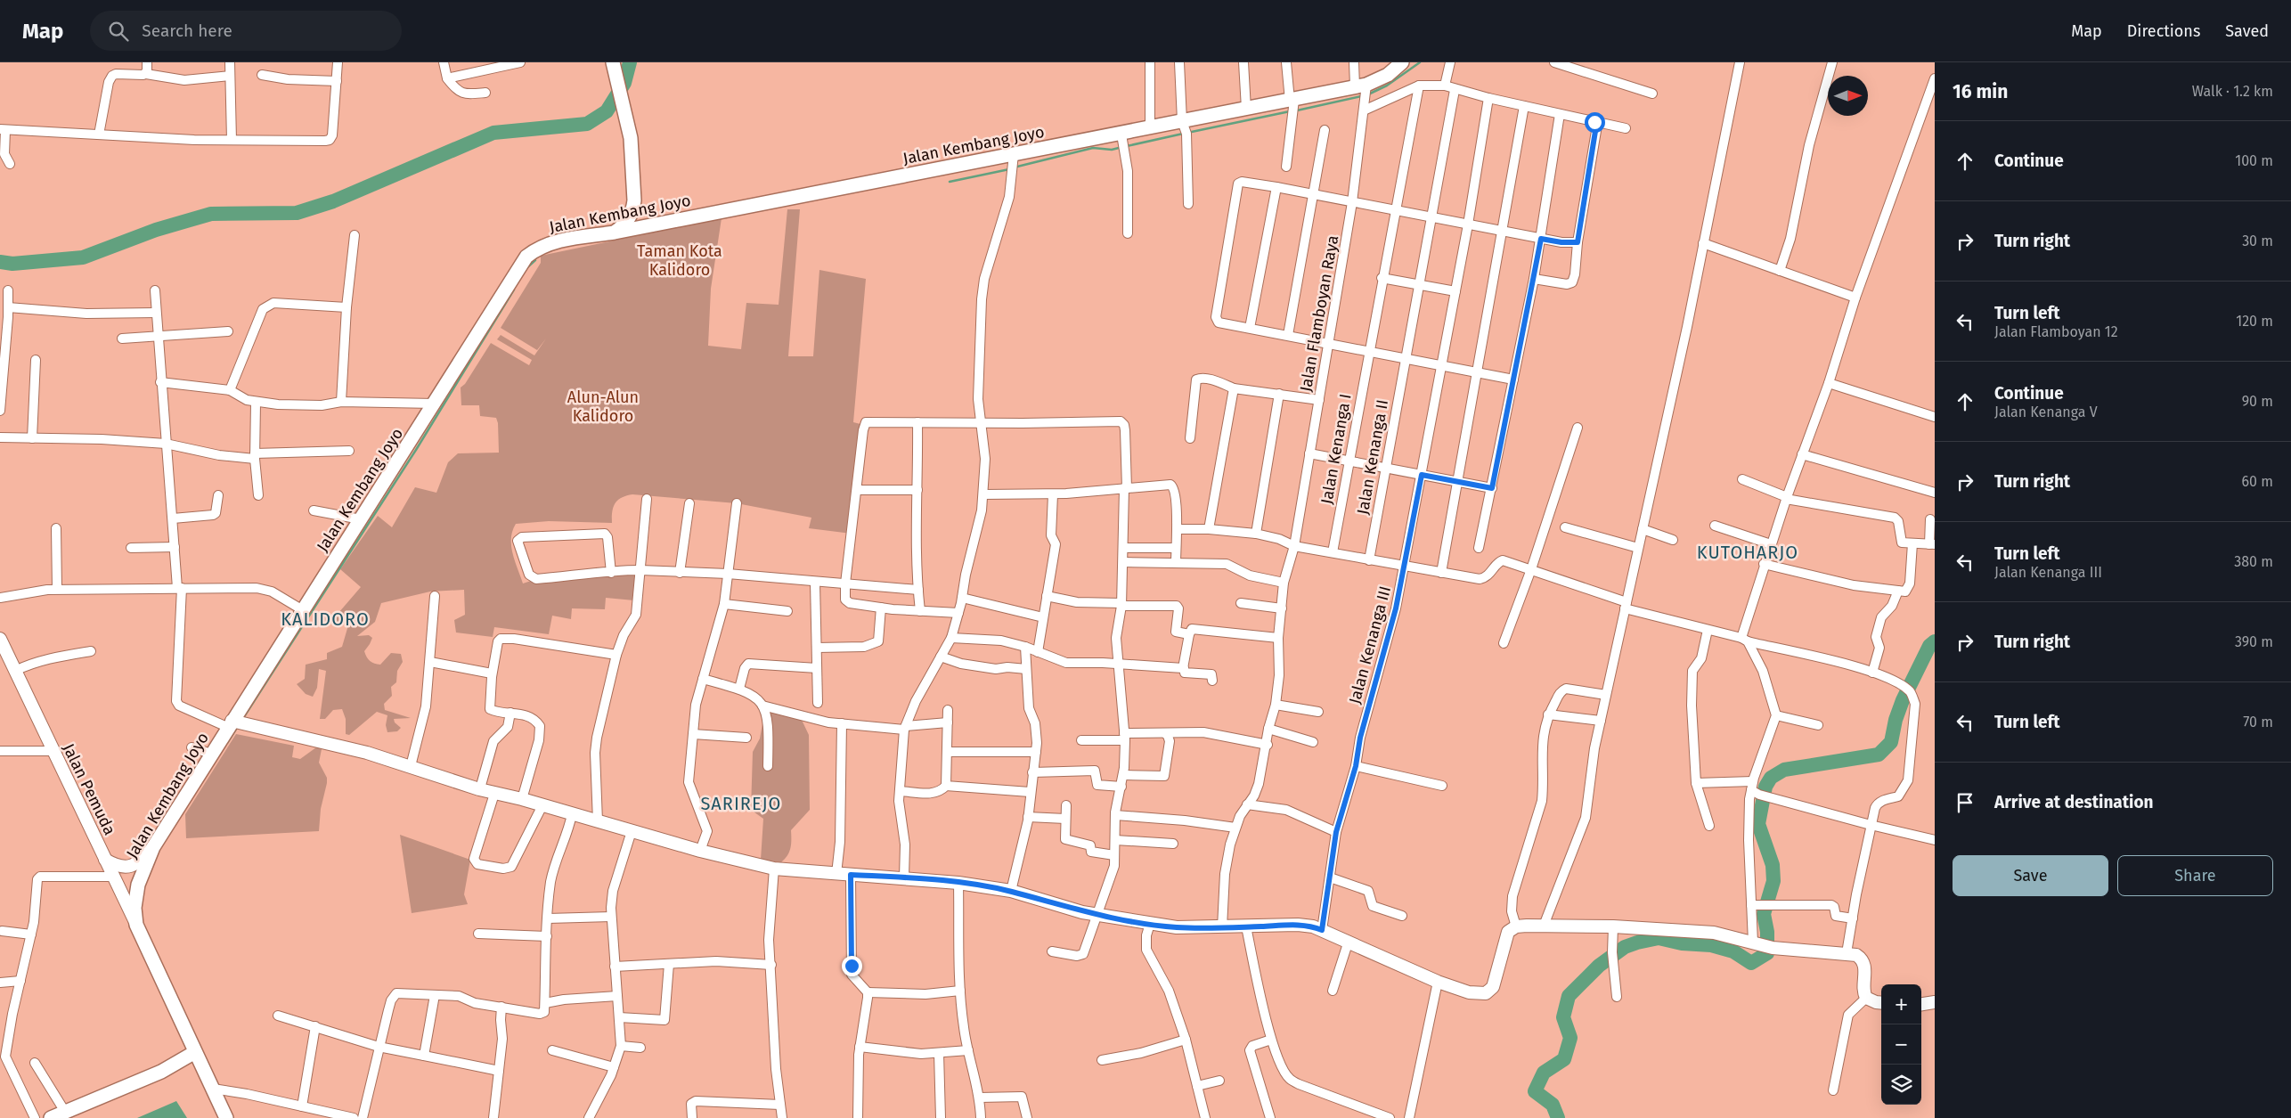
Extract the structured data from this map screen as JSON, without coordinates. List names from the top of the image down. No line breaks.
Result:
{"streets":{"main road":["Jalan Kembang Joyo","Jalan Pemuda"],"street":["Jalan Flamboyan Raya","Jalan Kenanga I","Jalan Kenanga II","Jalan Kenanga III"]},"crossings":[["Jalan Kembang Joyo","Jalan Flamboyan Raya"],["Jalan Kembang Joyo","Jalan Pemuda"]],"districts":["KUTOHARJO","KALIDORO","SARIREJO"],"parks":["Taman Kota Kalidoro","Alun-Alun Kalidoro"],"north":"right","page":{"header":"Map","search":"Search here","nav":["Map","Directions","Saved"],"heading":["16 min","Walk · 1.2 km"],"list":[["Continue","100 m"],["Turn right","30 m"],["Turn left","Jalan Flamboyan 12","120 m"],["Continue","Jalan Kenanga V","90 m"],["Turn right","60 m"],["Turn left","Jalan Kenanga III","380 m"],["Turn right","390 m"],["Turn left","70 m"],"Arrive at destination"],"buttons":["Save","Share"],"map_buttons":["+","−"]}}
